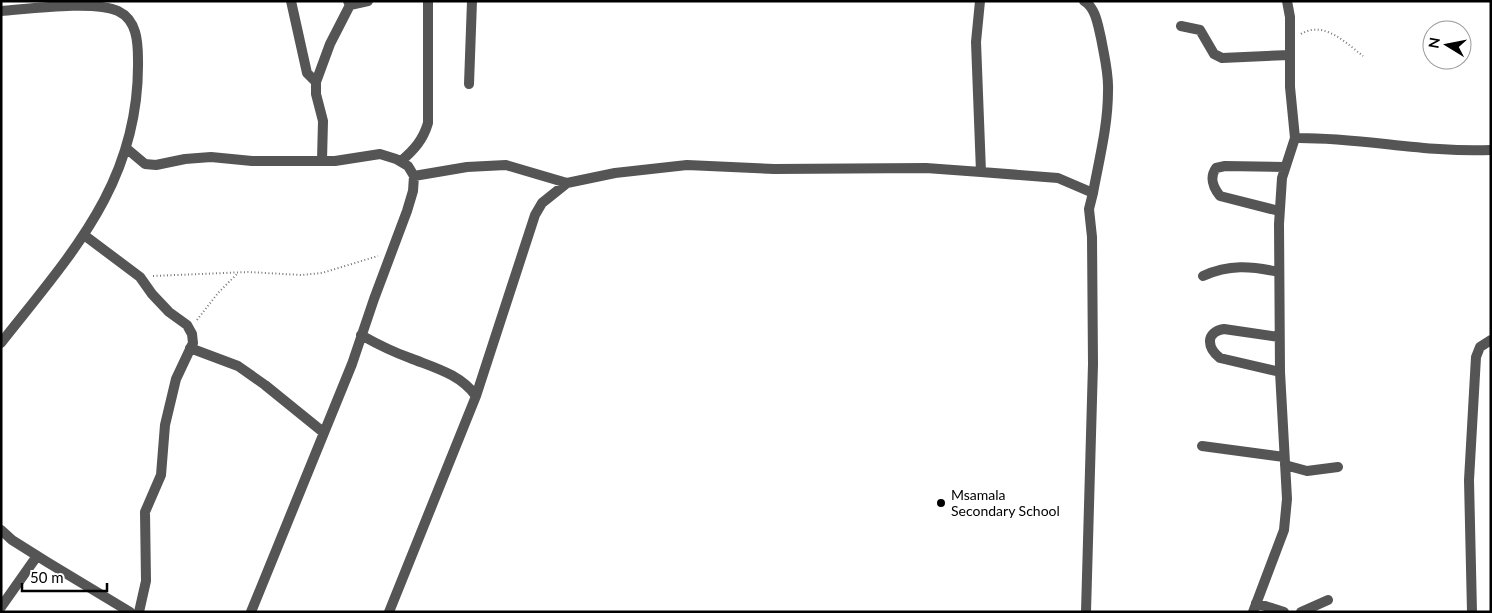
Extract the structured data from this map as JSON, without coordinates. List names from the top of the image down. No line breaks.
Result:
{"places":["Msamala Secondary School"],"scale_bar":"50 m","north":"left"}
